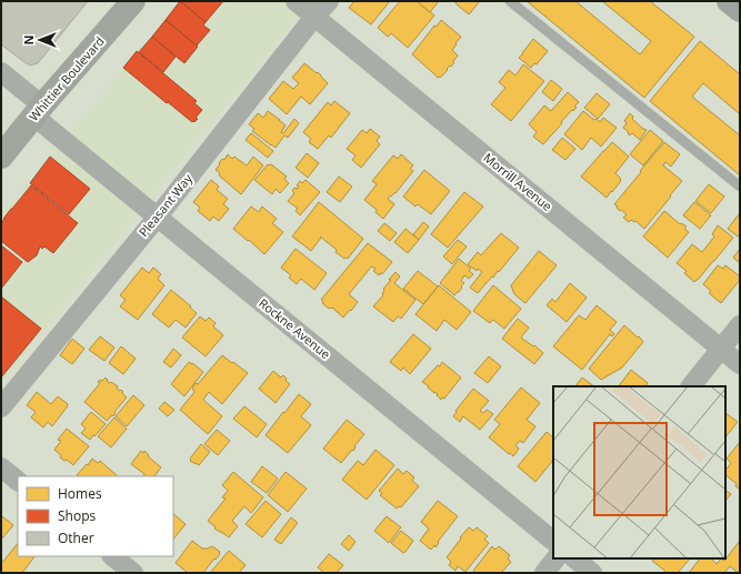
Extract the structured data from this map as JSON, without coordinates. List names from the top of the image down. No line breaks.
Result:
{"streets":{"main road":["Whittier Boulevard"],"street":["Morrill Avenue","Pleasant Way","Rockne Avenue"]},"crossings":[["Whittier Boulevard","Rockne Avenue"],["Morrill Avenue","Pleasant Way"],["Pleasant Way","Rockne Avenue"]],"legend":["Homes","Shops","Other"],"north":"left"}
